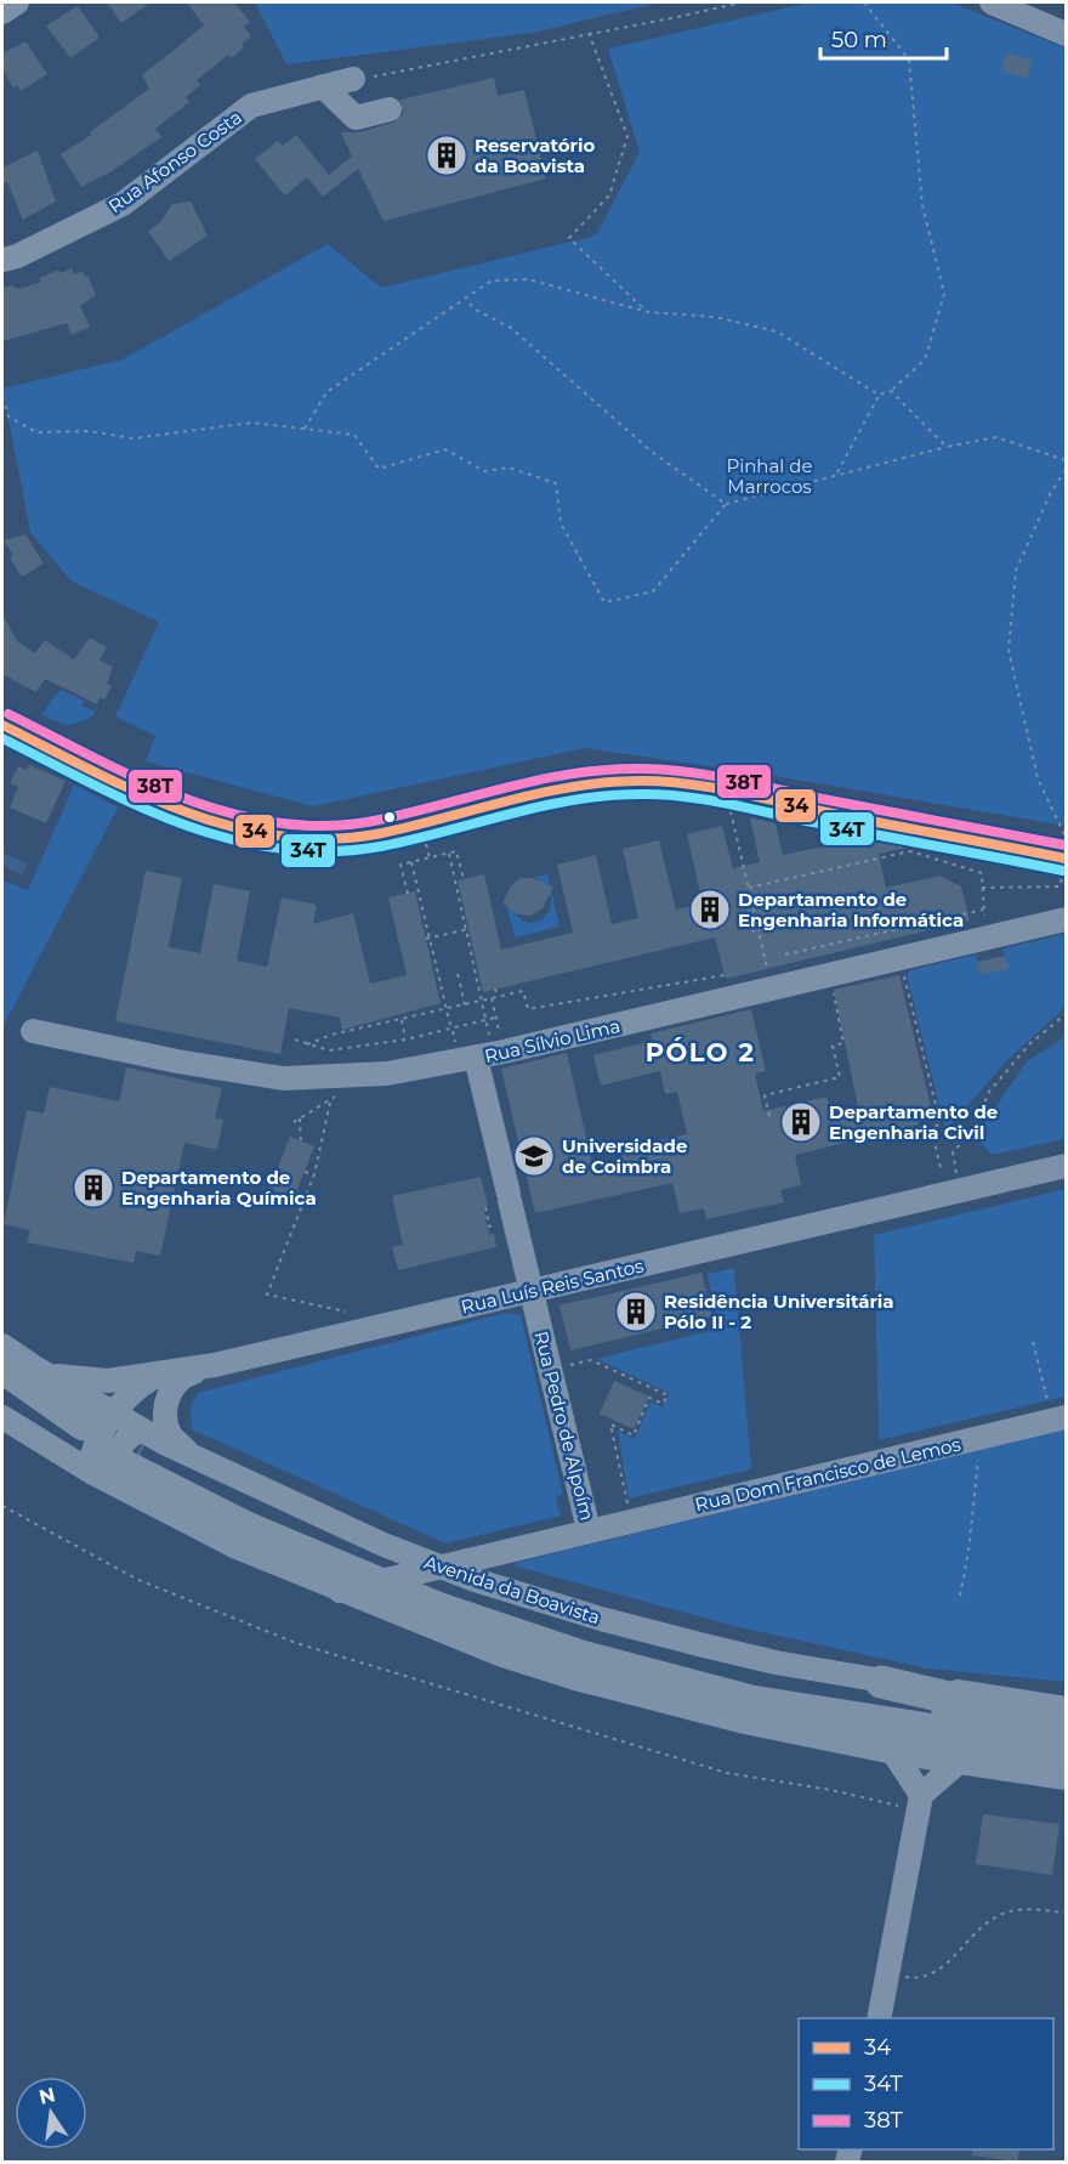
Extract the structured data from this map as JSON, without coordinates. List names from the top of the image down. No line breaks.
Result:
{"streets":{"highway":["Avenida da Boavista"],"street":["Rua Afonso Costa","Rua Sílvio Lima","Rua Luís Reis Santos","Rua Pedro de Alpoím","Rua Dom Francisco de Lemos"]},"crossings":[["Rua Sílvio Lima","Rua Pedro de Alpoím"],["Rua Luís Reis Santos","Rua Pedro de Alpoím"],["Rua Luís Reis Santos","Avenida da Boavista"],["Rua Pedro de Alpoím","Rua Dom Francisco de Lemos"],["Rua Pedro de Alpoím","Avenida da Boavista"]],"districts":["PÓLO 2"],"parks":["Pinhal de Marrocos"],"places":{"building":["Reservatório da Boavista","Departamento de Engenharia Informática","Departamento de Engenharia Civil","Departamento de Engenharia Química","Residência Universitária Pólo II - 2"],"school or university":["Universidade de Coimbra"]},"lines":["transit line 38T","transit line 34","transit line 34T"],"legend":["34","34T","38T"],"scale_bar":"50 m","north":"top"}
